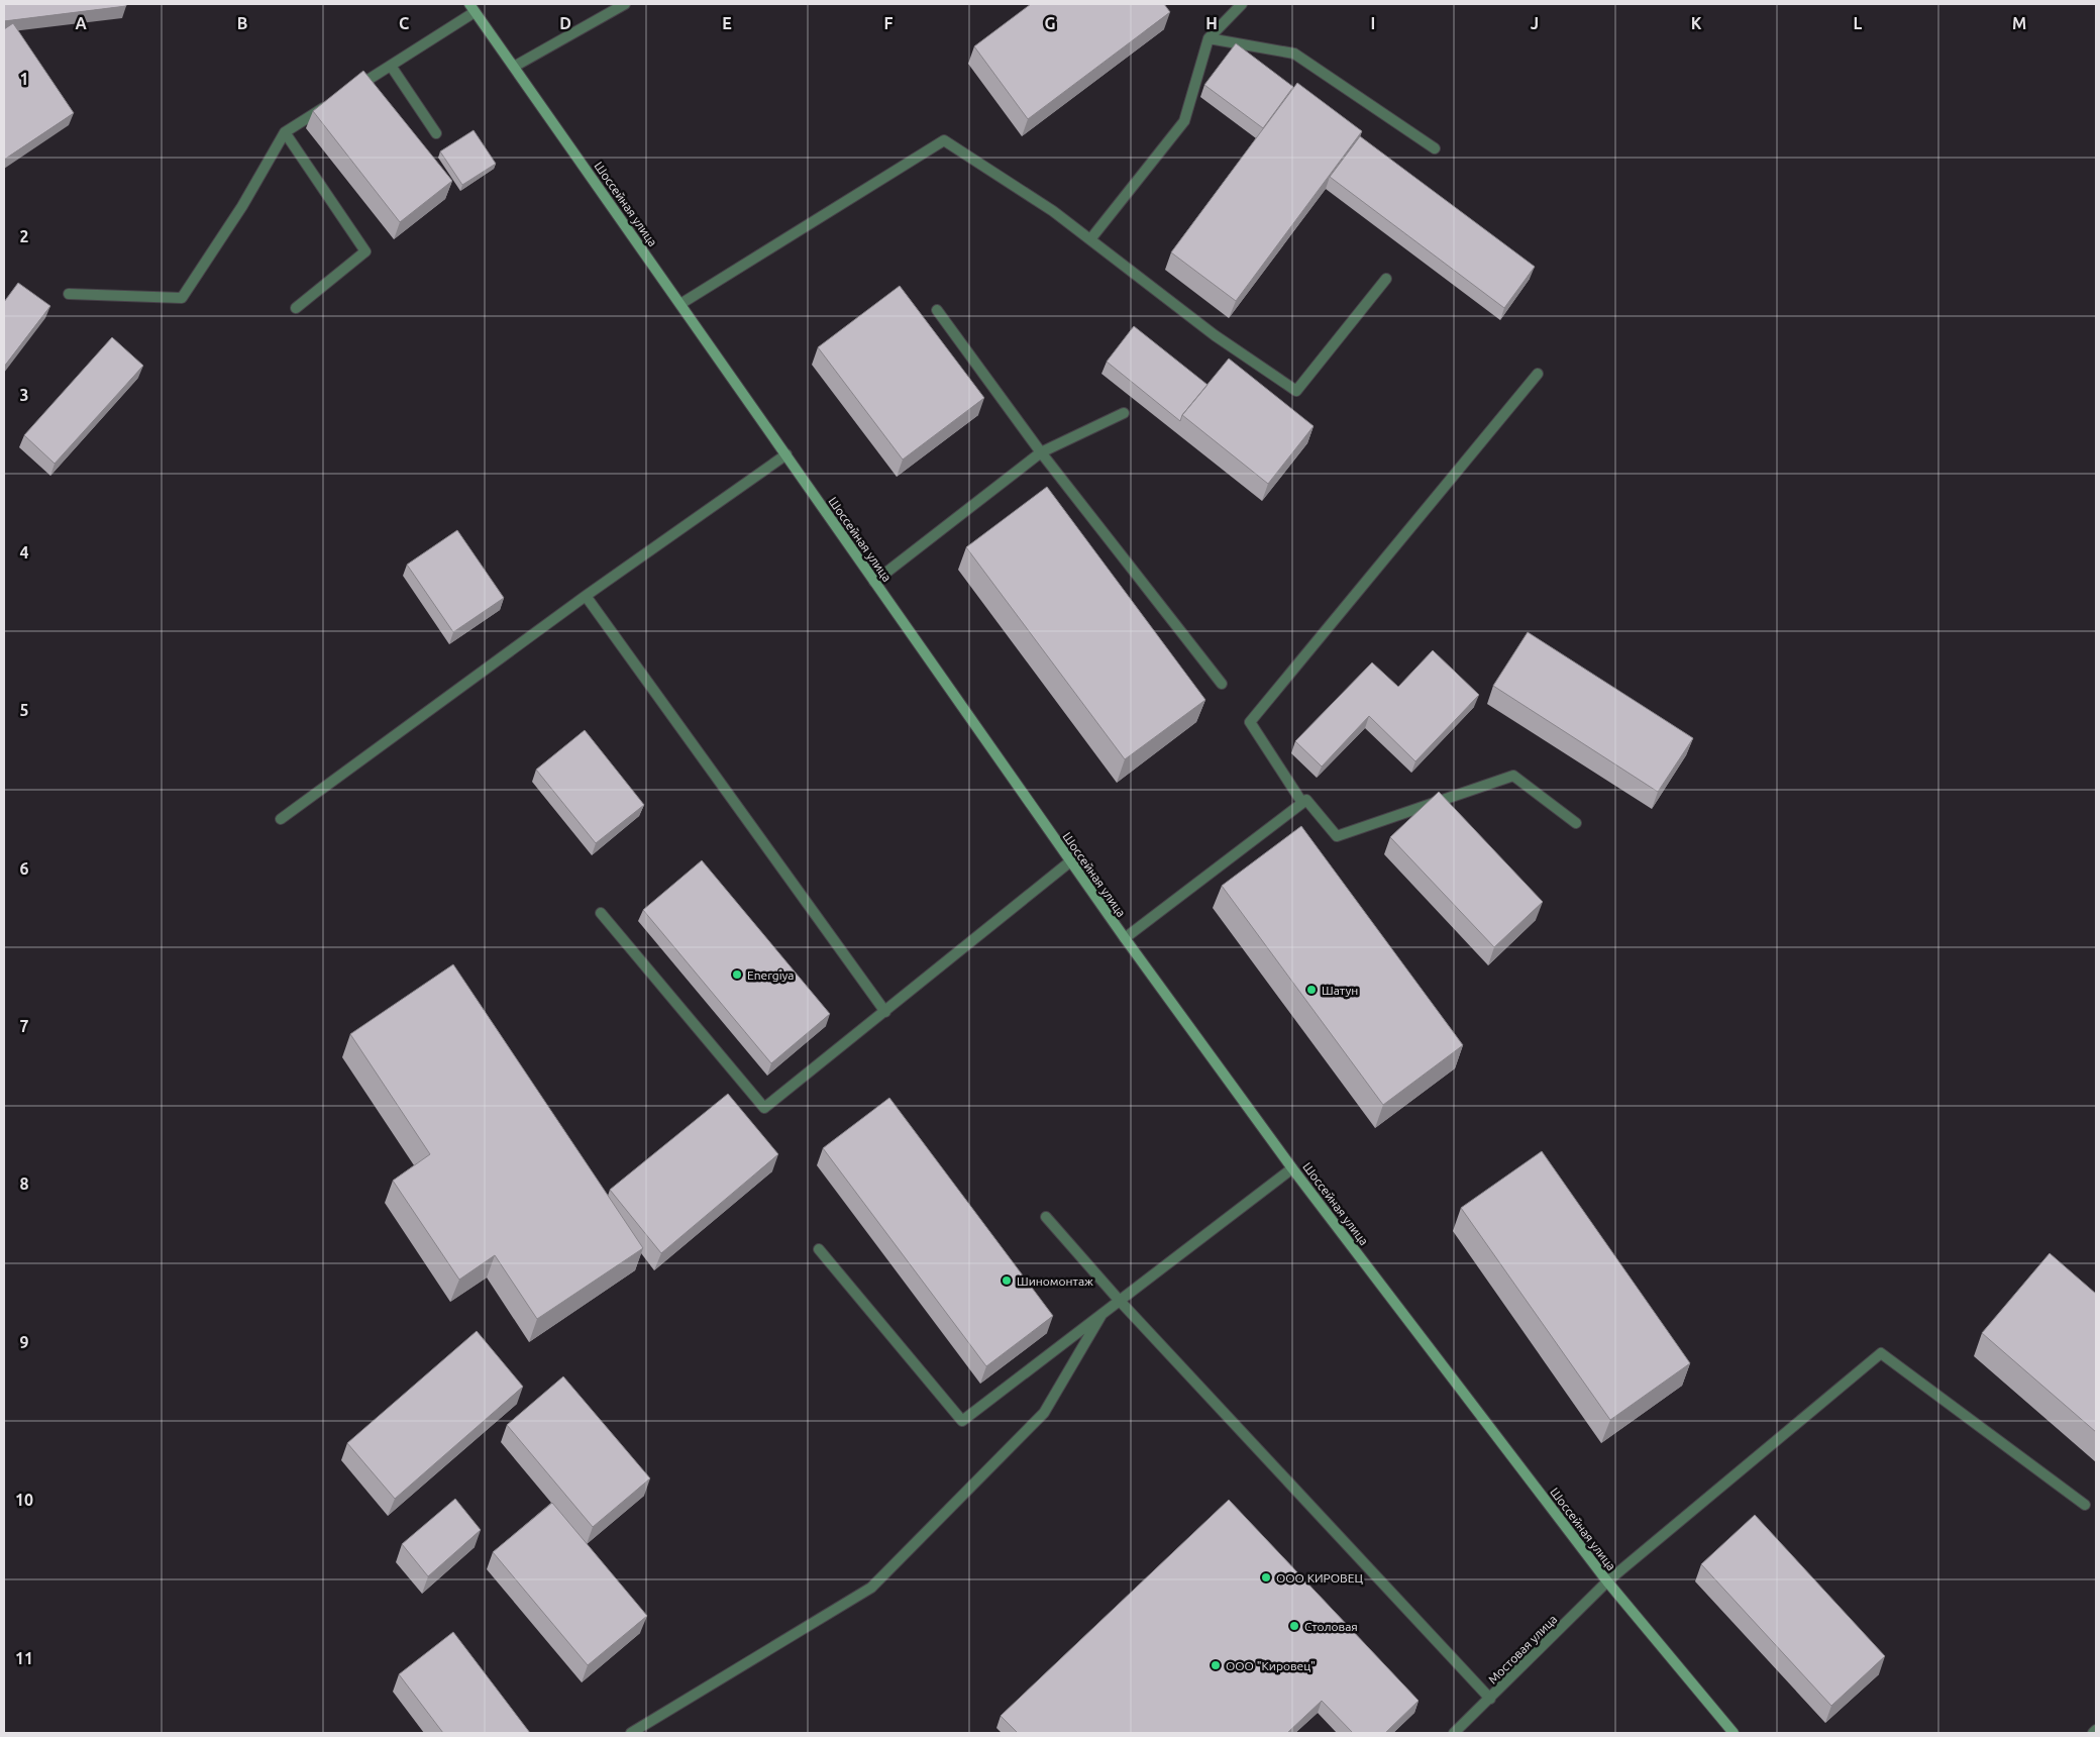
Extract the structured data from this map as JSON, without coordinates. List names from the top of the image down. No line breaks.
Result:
{"streets":{"main road":["Шоссейная улица"],"street":["Мостовая улица"]},"crossings":[["Шоссейная улица","Мостовая улица"]],"places":["Energiya","Шатун","Шиномонтаж","ООО КИРОВЕЦ","Столовая","ООО \"Кировец\""],"grid":{"columns":["A","B","C","D","E","F","G","H","I","J","K","L","M"],"rows":["1","2","3","4","5","6","7","8","9","10","11"]}}
